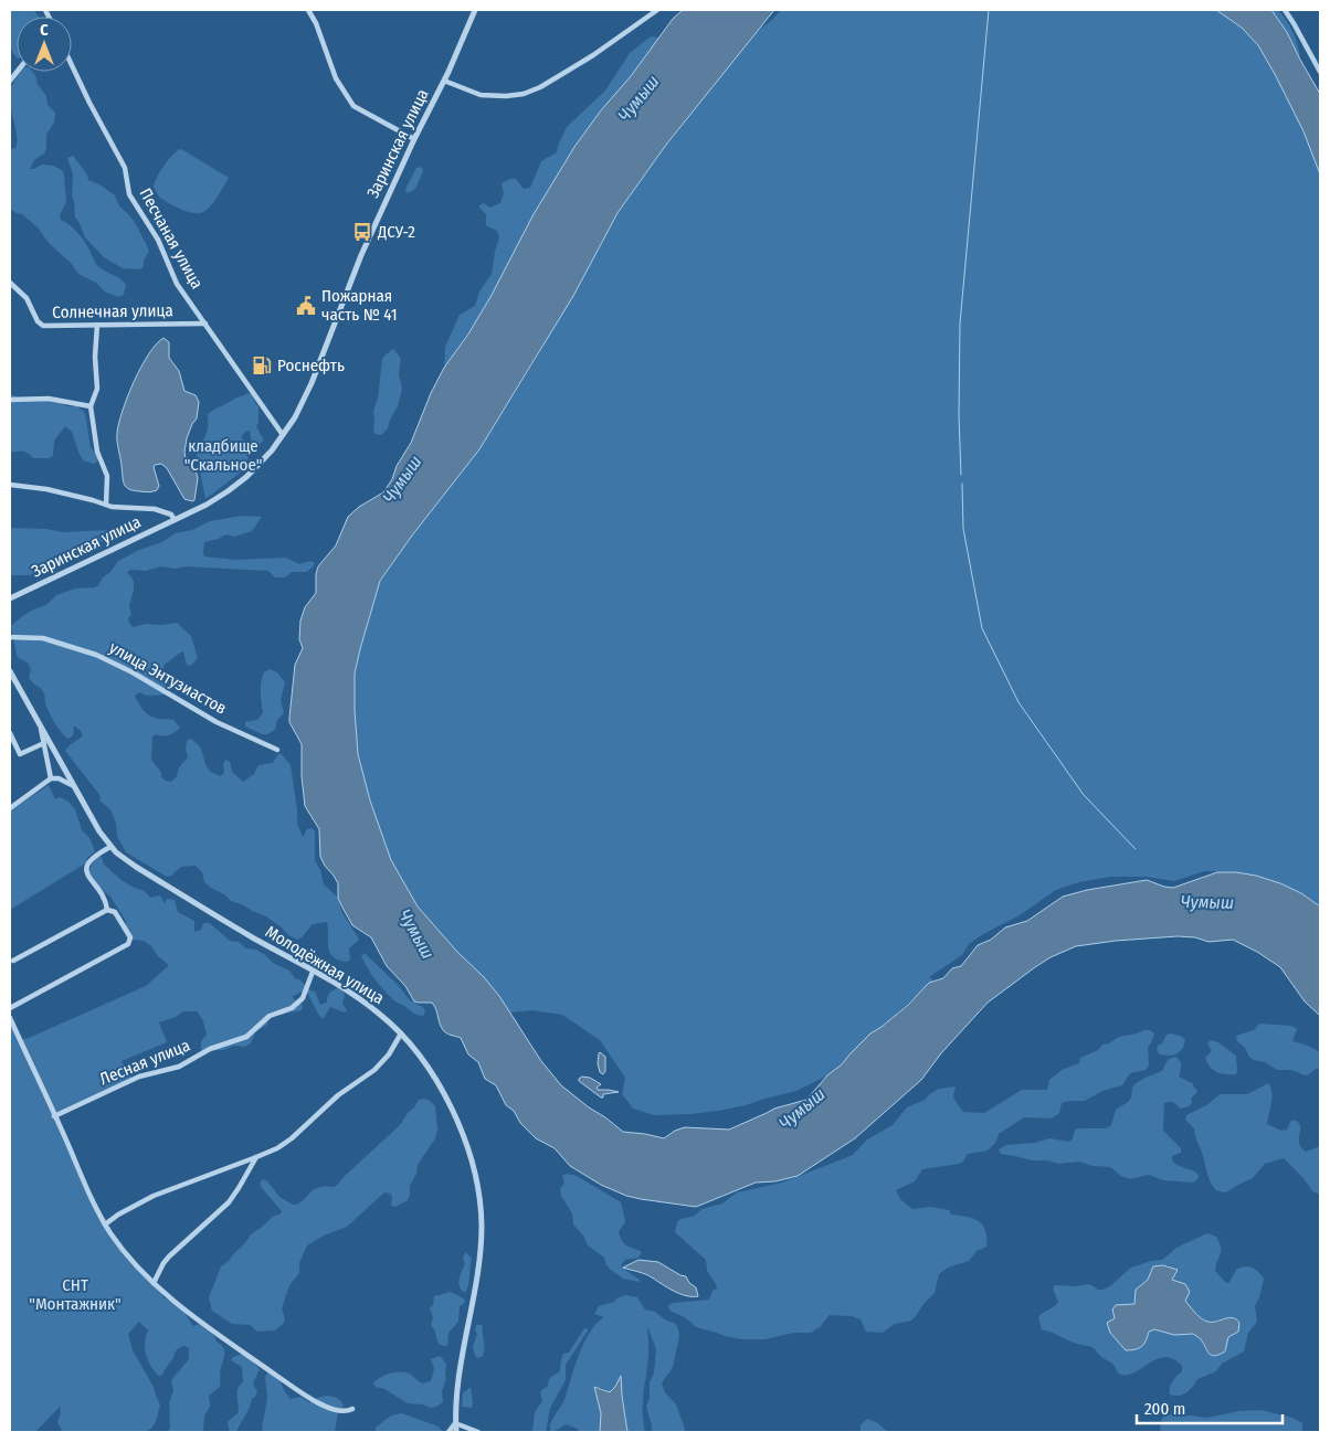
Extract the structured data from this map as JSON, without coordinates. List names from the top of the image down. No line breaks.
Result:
{"streets":{"street":["Заринская улица","Песчаная улица","Солнечная улица","улица Энтузиастов","Молодёжная улица","Лесная улица"]},"crossings":[["Заринская улица","Песчаная улица"],["Песчаная улица","Солнечная улица"],["Молодёжная улица","Лесная улица"]],"water":["Чумыш"],"parks":["кладбище \"Скальное\"","СНТ \"Монтажник\""],"places":{"bus stop":["ДСУ-2"],"public building":["Пожарная часть № 41"],"fuel station":["Роснефть"]},"scale_bar":"200 m","north":"top"}
